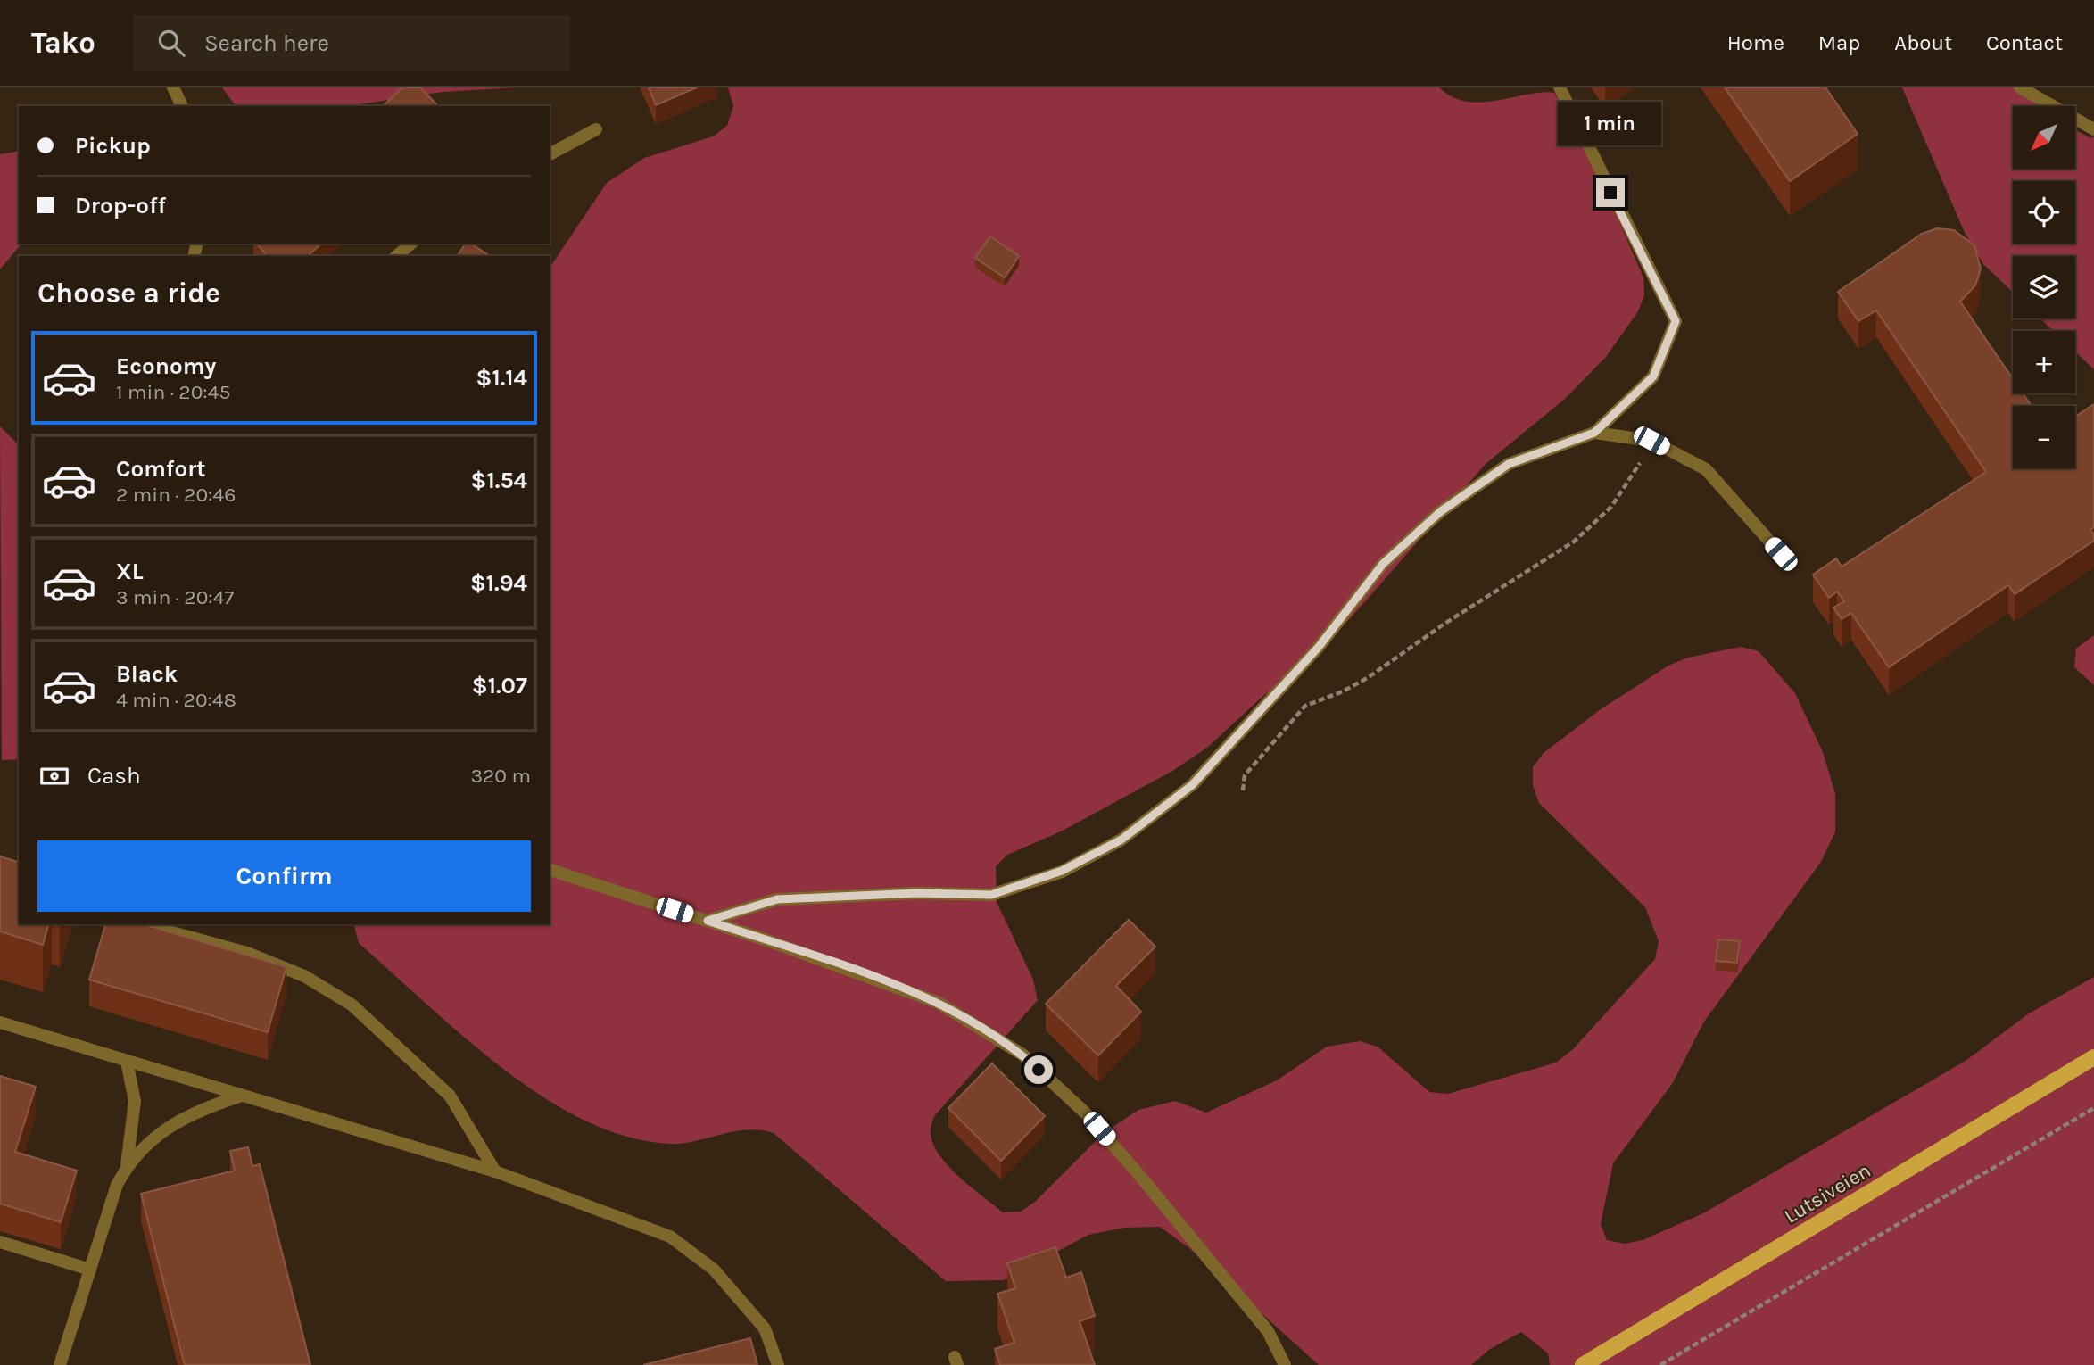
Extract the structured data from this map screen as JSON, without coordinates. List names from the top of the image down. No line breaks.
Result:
{"streets":{"main road":["Lutsiveien"]},"north":"bottom left","page":{"header":"Tako","search":"Search here","nav":["Home","Map","About","Contact"],"bubble":"1 min","map_buttons":["+","−"],"banner":["Pickup","Drop-off"],"heading":"Choose a ride","list":[{"name":"Economy","note":"1 min · 20:45","value":"$1.14"},{"name":"Comfort","note":"2 min · 20:46","value":"$1.54"},{"name":"XL","note":"3 min · 20:47","value":"$1.94"},{"name":"Black","note":"4 min · 20:48","value":"$1.07"}],"pay":["Cash","320 m"],"buttons":"Confirm"}}
